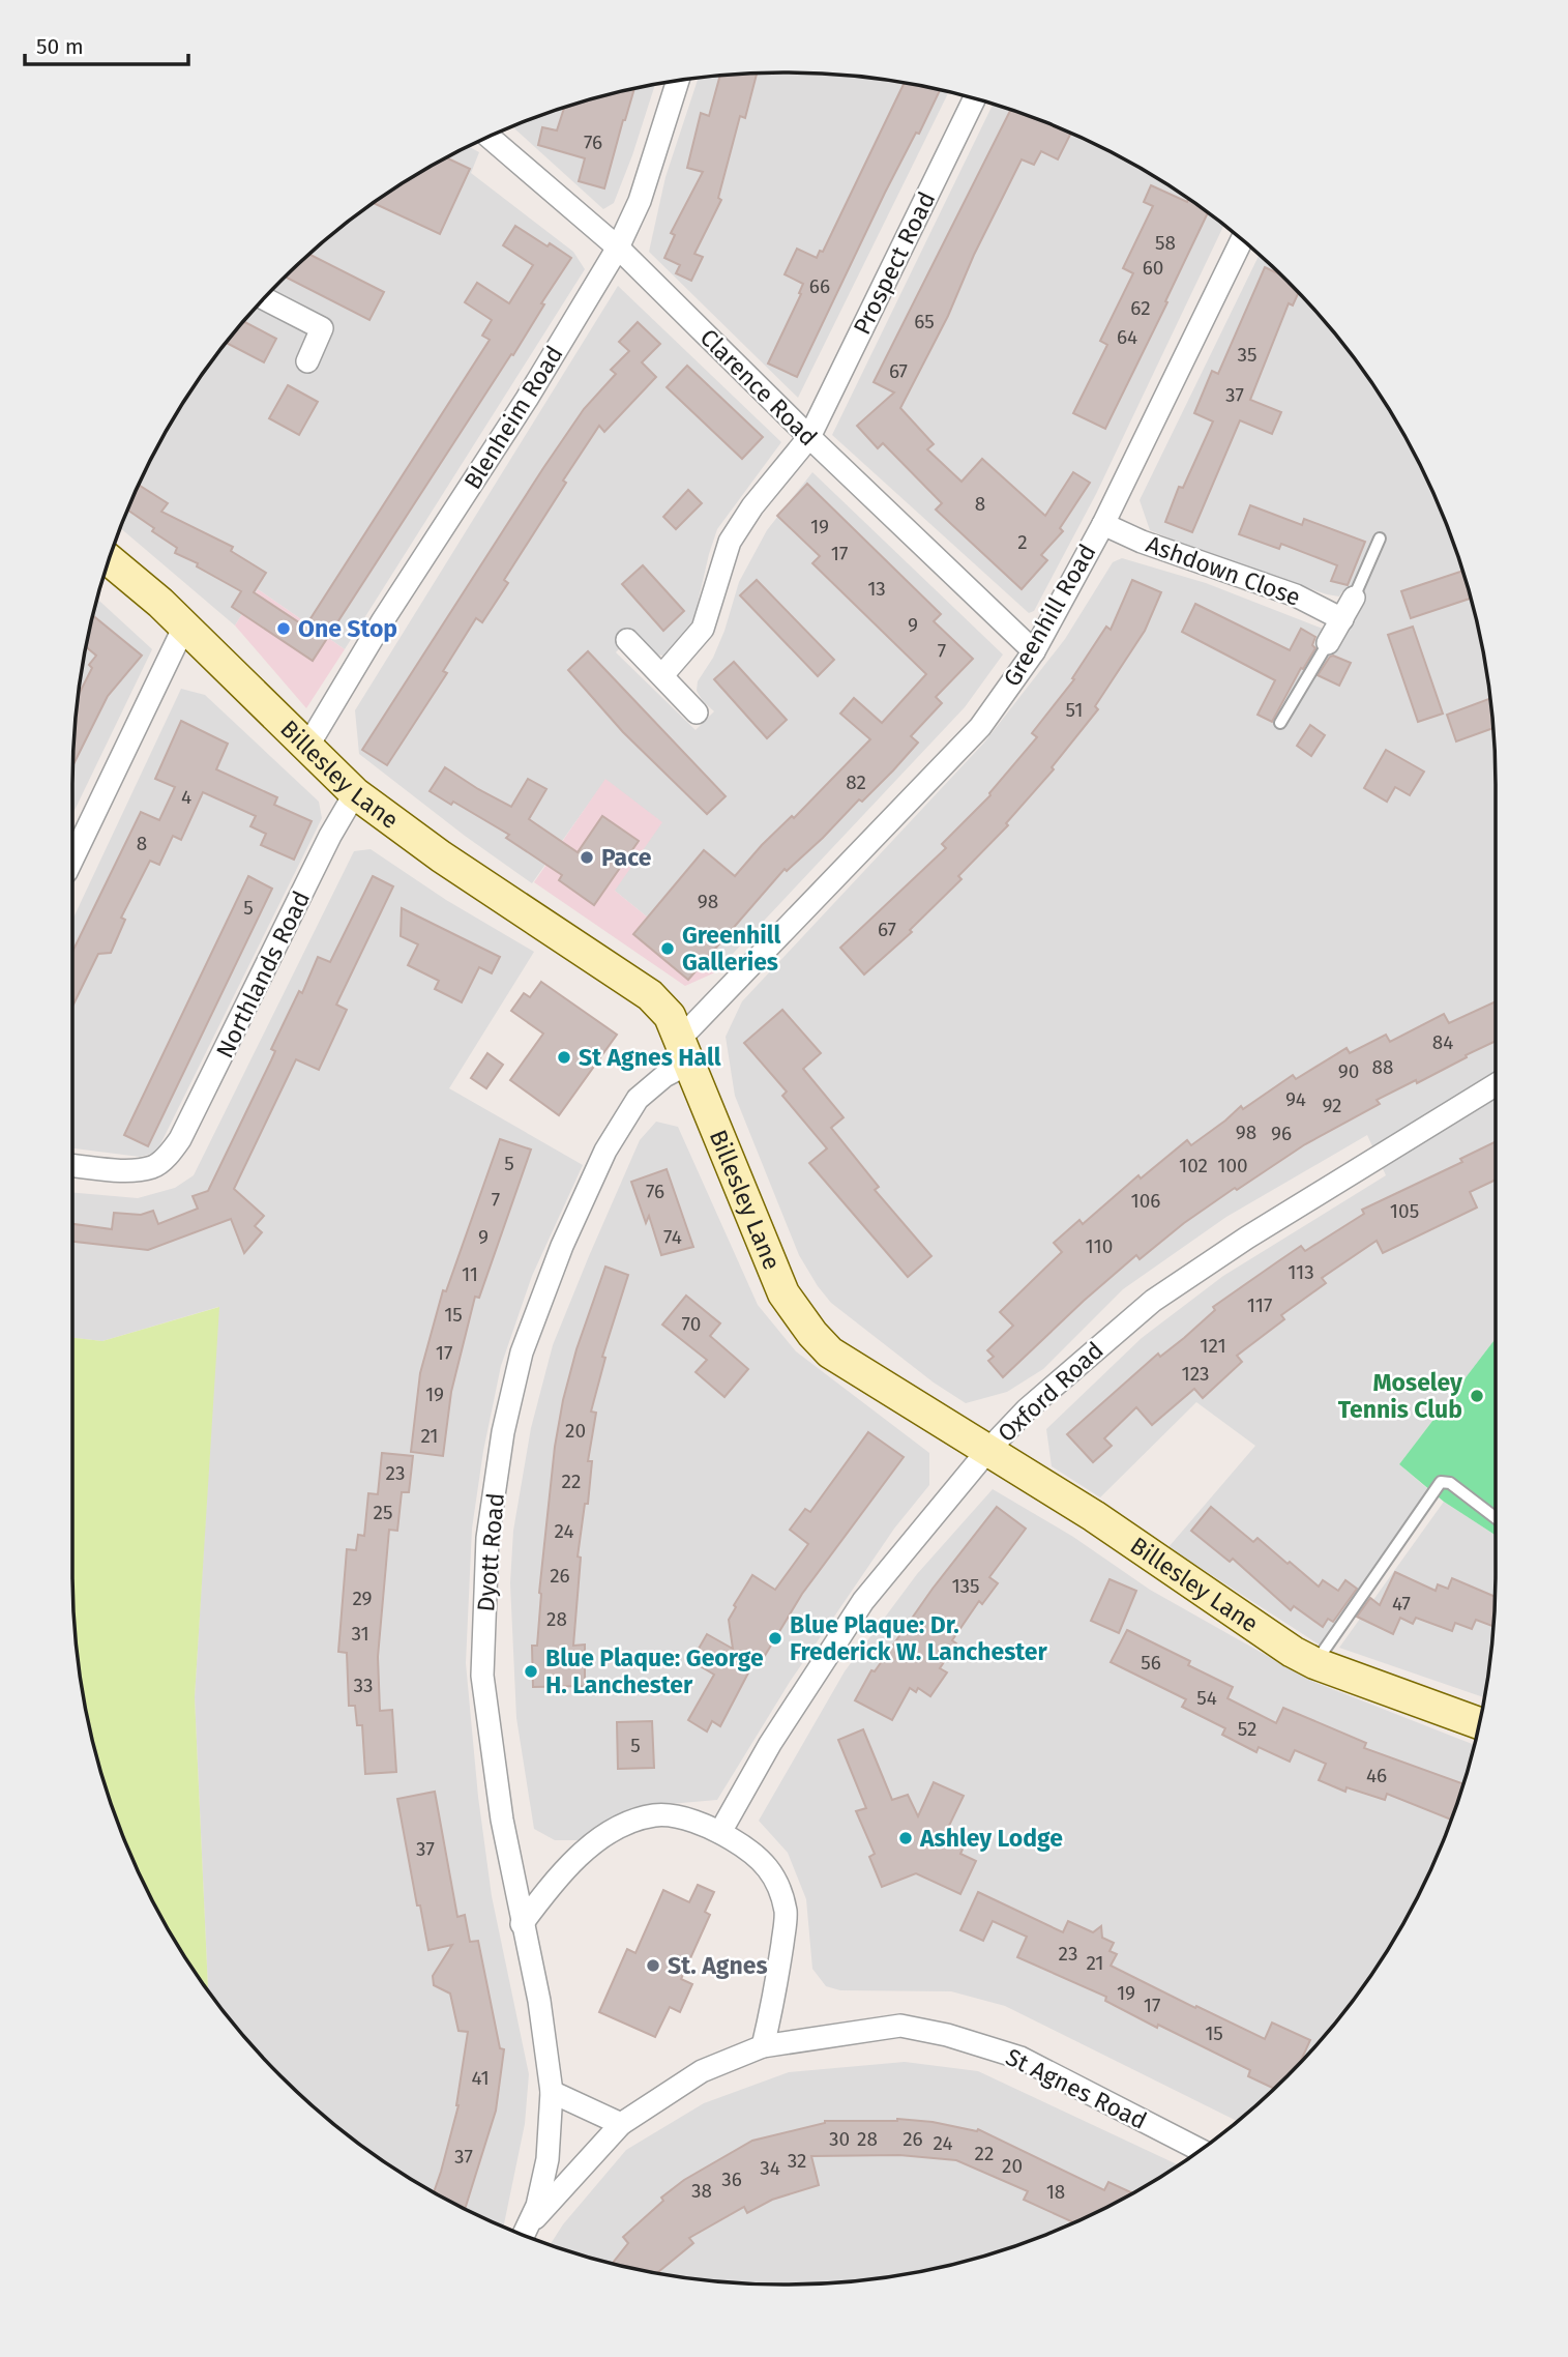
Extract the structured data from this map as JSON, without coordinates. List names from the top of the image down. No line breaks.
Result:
{"streets":{"street":["Prospect Road","Clarence Road","Blenheim Road","Ashdown Close","Greenhill Road","Billesley Lane","Northlands Road","Oxford Road","Dyott Road","St Agnes Road"]},"crossings":[["Prospect Road","Clarence Road"],["Clarence Road","Blenheim Road"],["Clarence Road","Greenhill Road"],["Blenheim Road","Billesley Lane"],["Ashdown Close","Greenhill Road"],["Greenhill Road","Billesley Lane"],["Greenhill Road","Dyott Road"],["Billesley Lane","Northlands Road"],["Billesley Lane","Oxford Road"],["Billesley Lane","Dyott Road"],["Dyott Road","St Agnes Road"]],"places":["One Stop","Pace","Greenhill Galleries","St Agnes Hall","Moseley Tennis Club","Blue Plaque: Dr. Frederick W. Lanchester","Blue Plaque: George H. Lanchester","Ashley Lodge","St. Agnes"],"house_numbers":["76","58","60","66","62","65","64","35","67","37","8","19","2","17","13","9","7","51","82","4","8","98","5","67","84","88","90","94","92","98","96","5","102","100","76","7","106","105","9","74","110","113","11","117","15","70","121","17","123","19","20","21","23","22","25","24","26","135","29","47","28","31","56","33","54","52","5","46","37","23","21","19","17","15","41","30","28","26","24","22","37","32","20","34","36","38","18"],"scale_bar":"50 m"}
